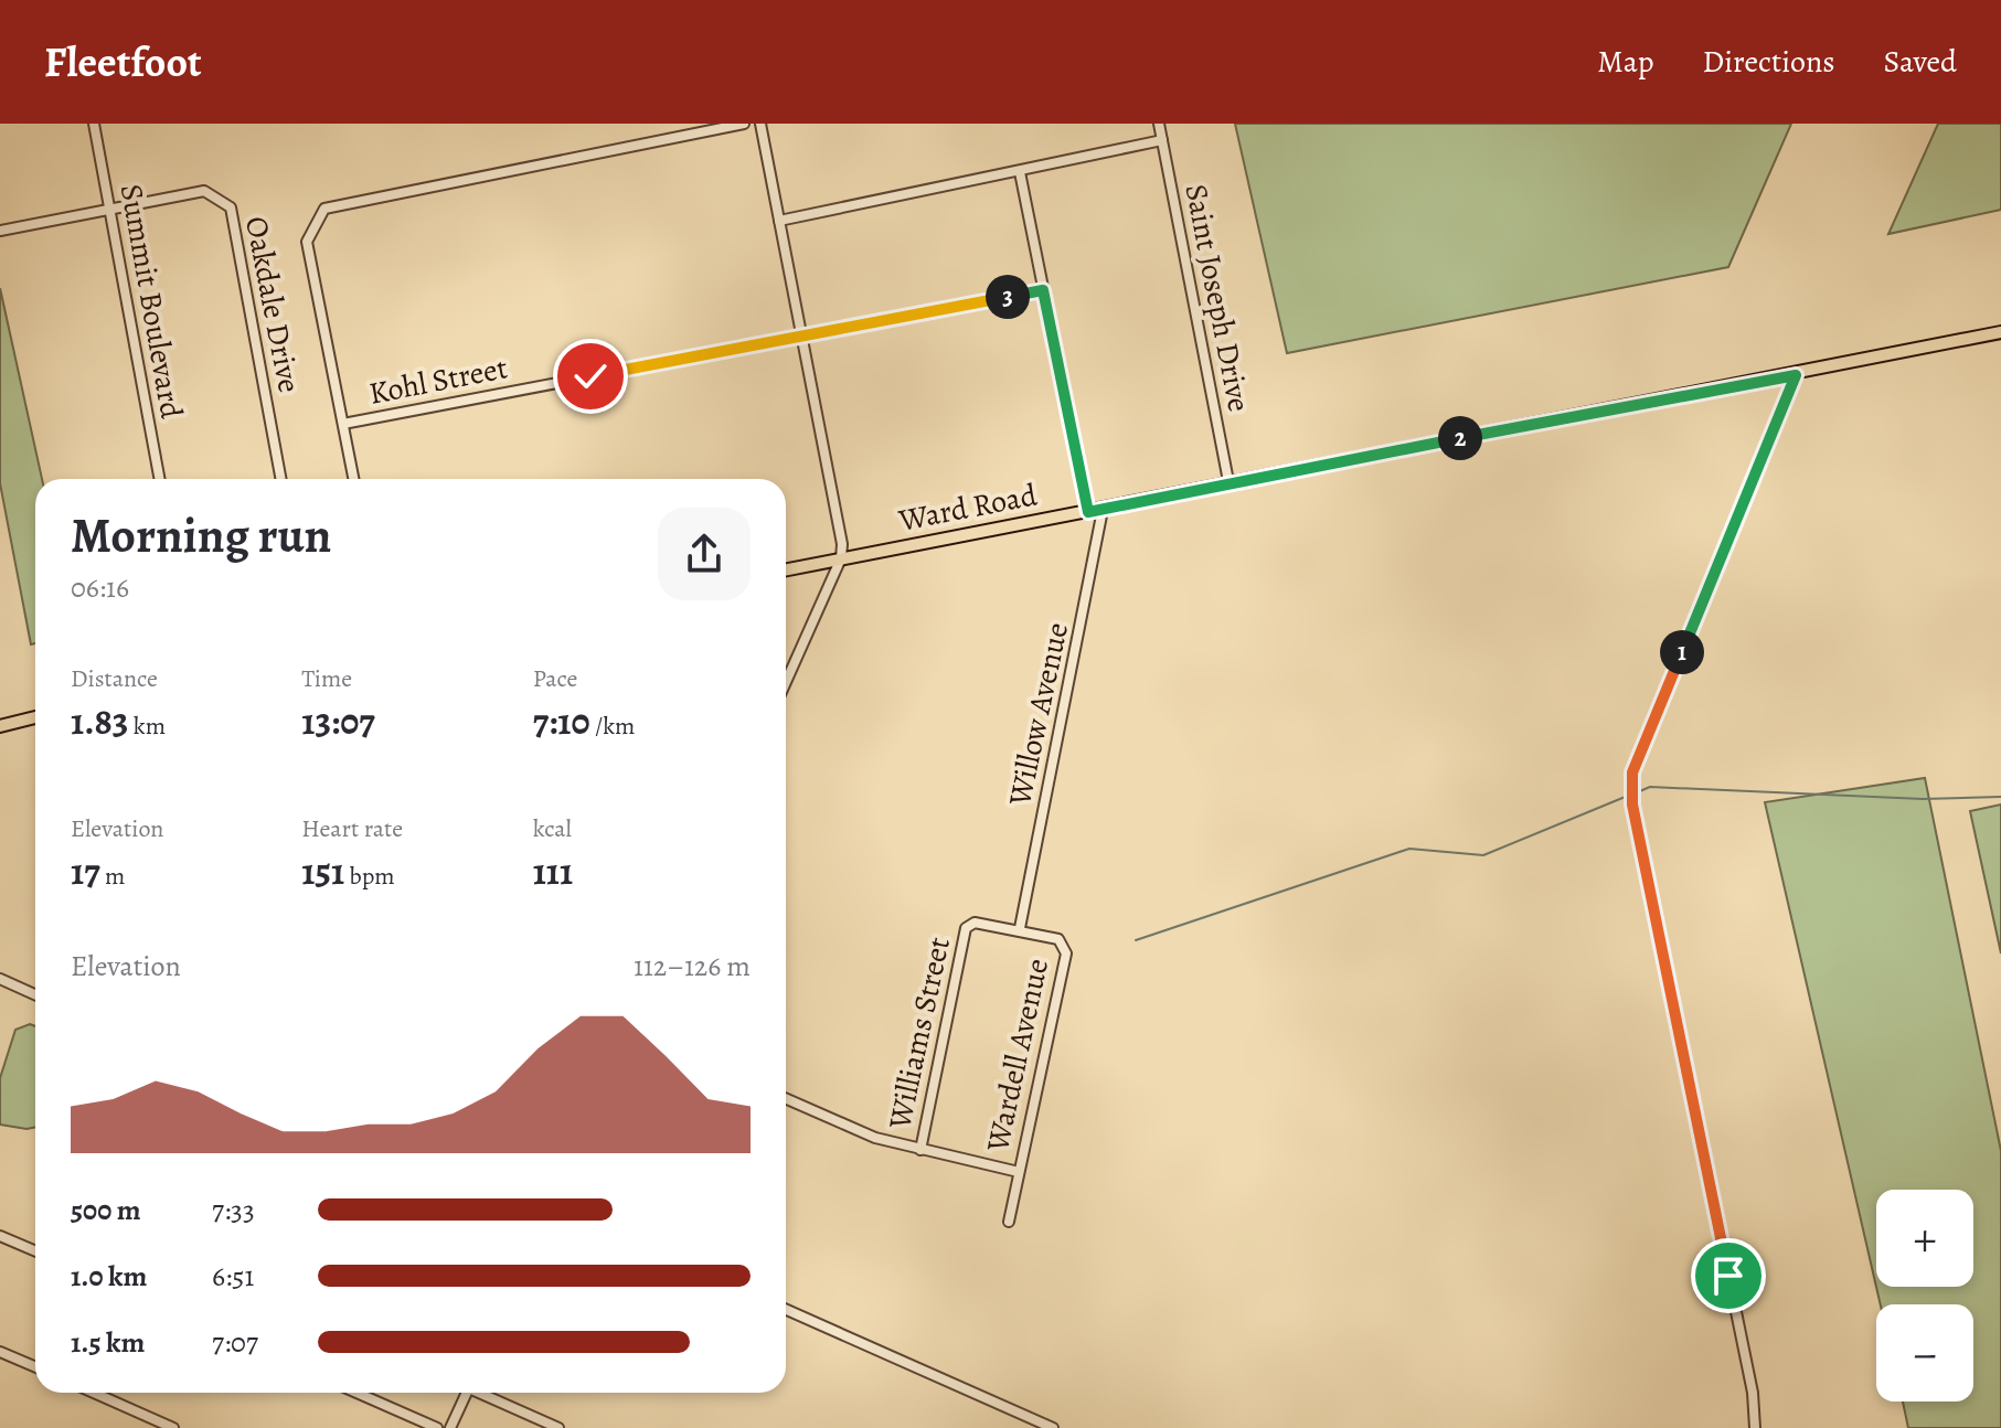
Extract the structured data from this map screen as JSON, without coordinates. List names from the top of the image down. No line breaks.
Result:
{"streets":{"main road":["Ward Road"],"street":["Saint Joseph Drive","Summit Boulevard","Oakdale Drive","Kohl Street","Willow Avenue","Williams Street","Wardell Avenue"]},"crossings":[["Saint Joseph Drive","Ward Road"],["Summit Boulevard","Oakdale Drive"],["Ward Road","Willow Avenue"],["Willow Avenue","Williams Street"],["Willow Avenue","Wardell Avenue"],["Williams Street","Wardell Avenue"]],"page":{"header":"Fleetfoot","nav":["Map","Directions","Saved"],"pins":["3","2","1"],"heading":["Morning run","06:16"],"stats":[["Distance","1.83 km"],["Time","13:07"],["Pace","7:10 /km"],["Elevation","17 m"],["Heart rate","151 bpm"],["kcal","111"]],"chart":["Elevation","112–126 m"],"list":[{"name":"500 m","note":"7:33"},{"name":"1.0 km","note":"6:51"},{"name":"1.5 km","note":"7:07"}],"map_buttons":["+","−"]}}
